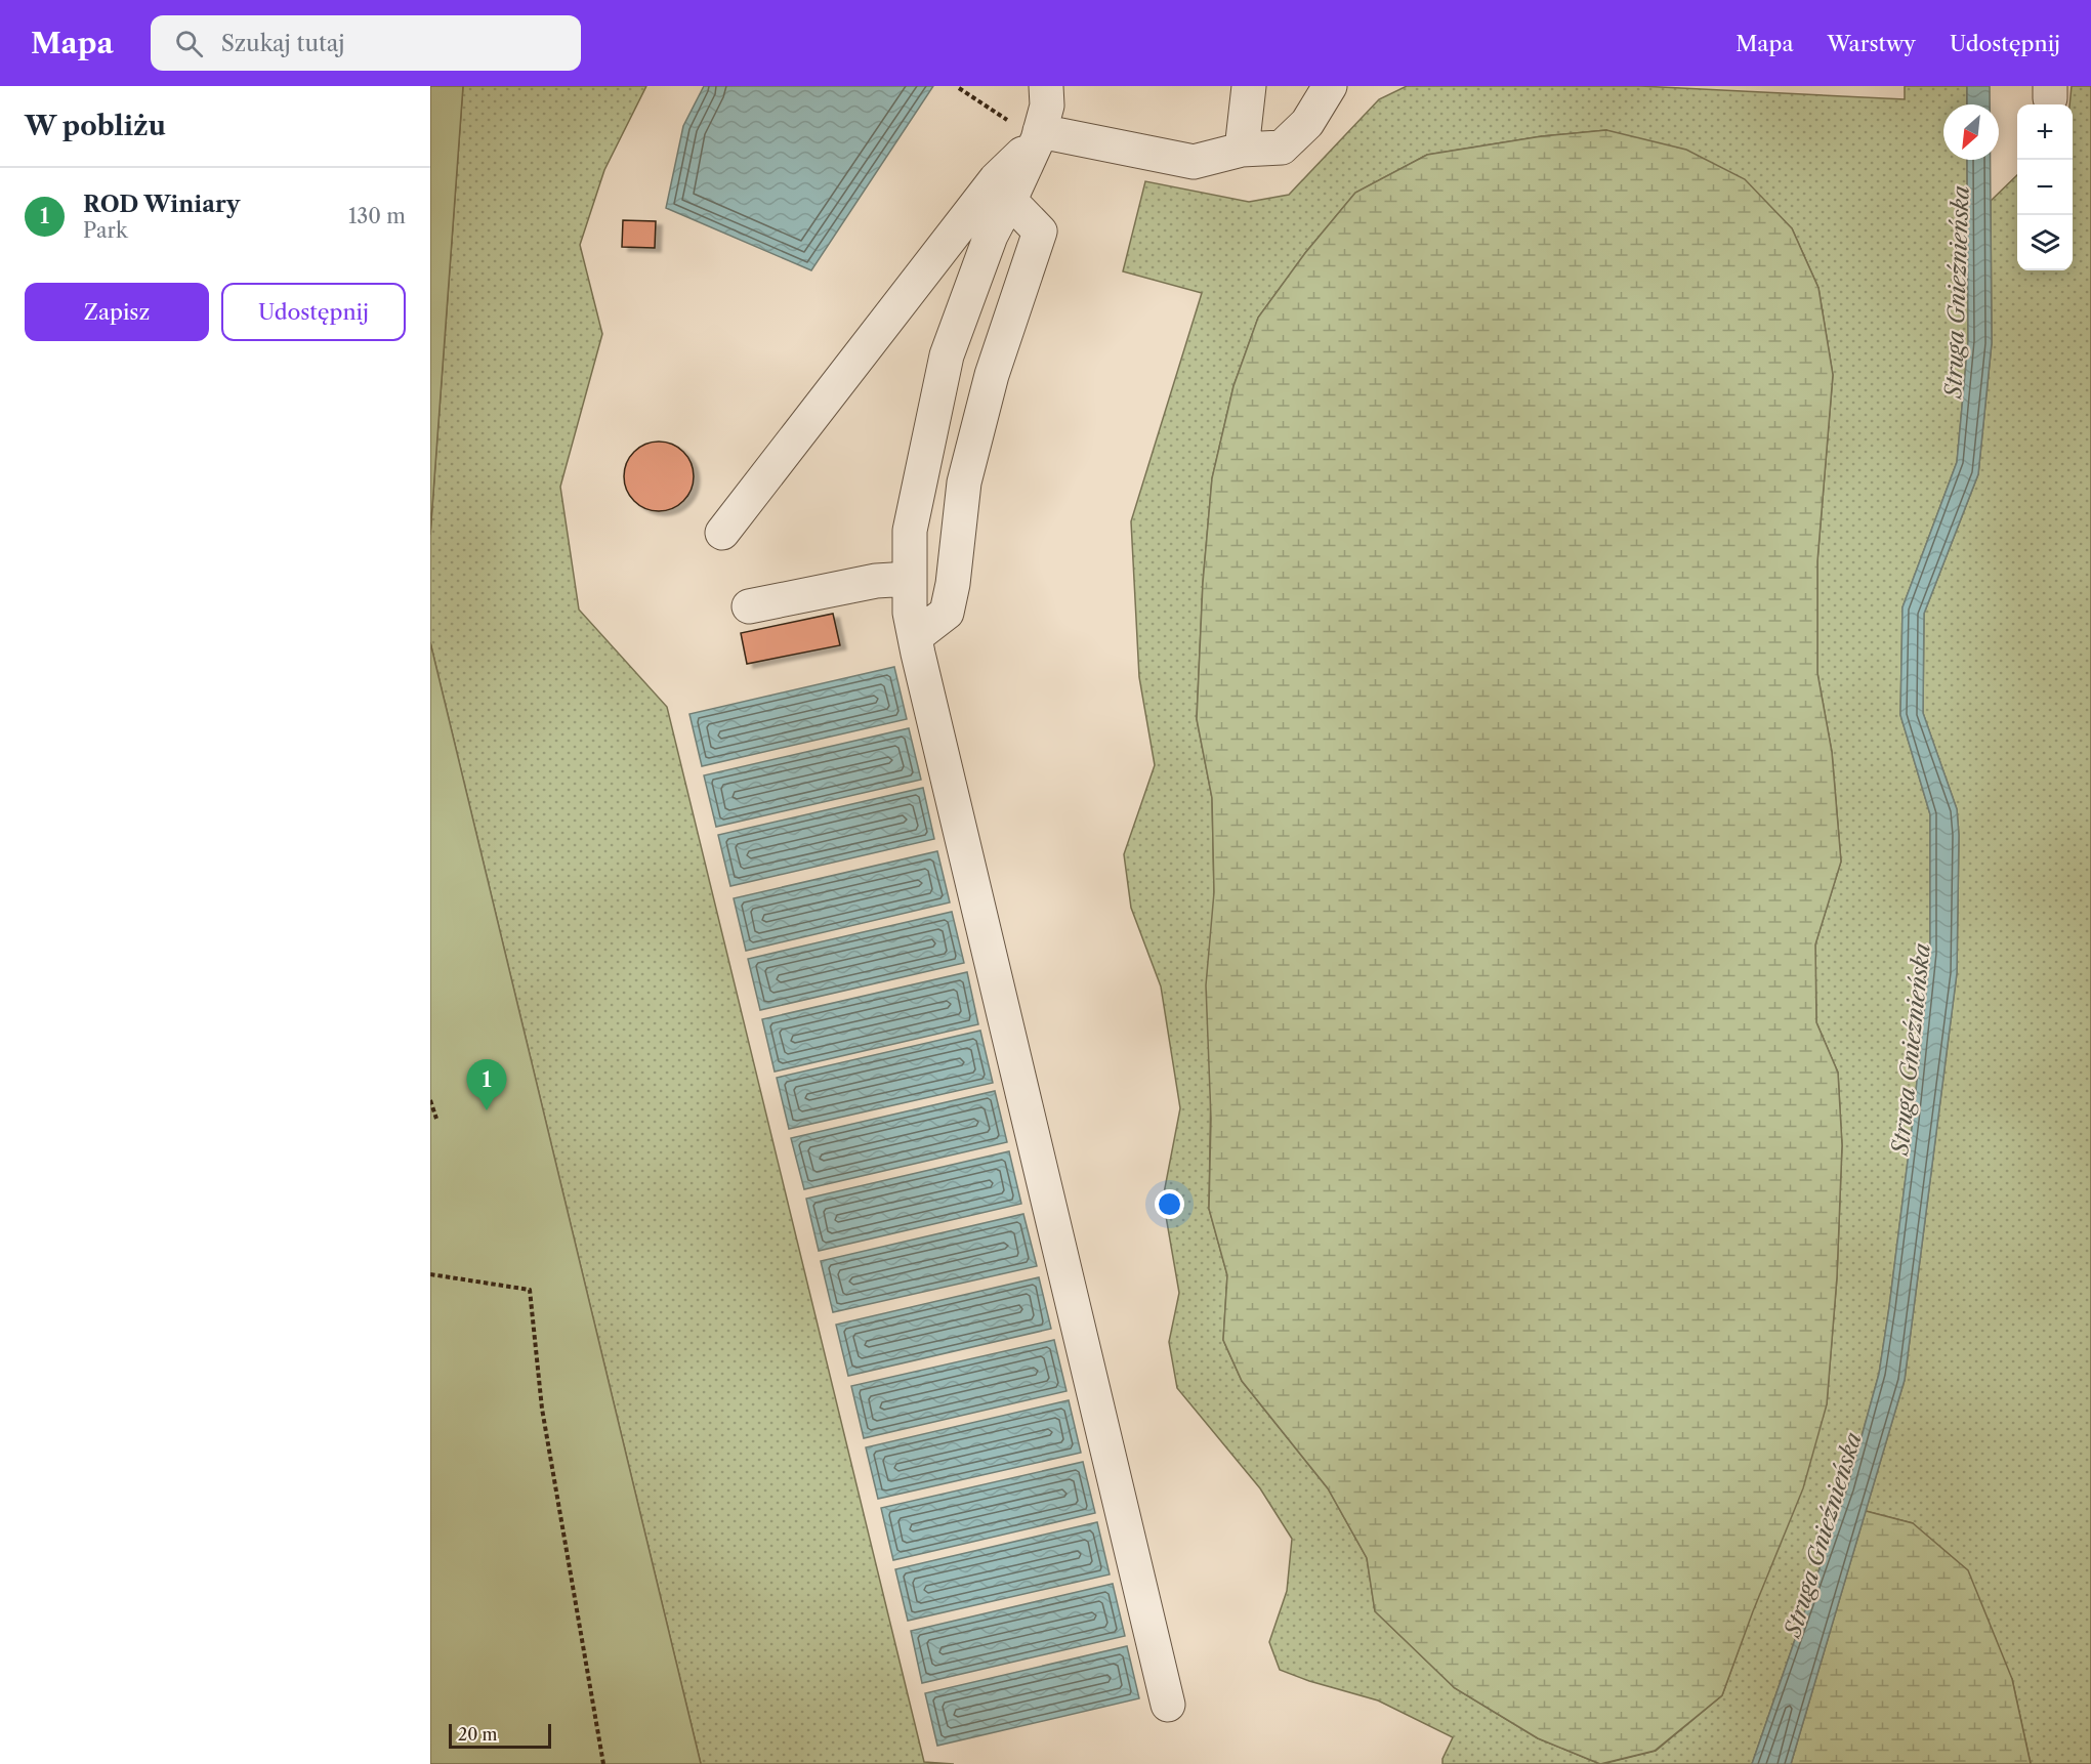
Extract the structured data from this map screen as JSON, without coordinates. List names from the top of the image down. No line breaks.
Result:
{"water":["Struga Gnieźnieńska"],"scale_bar":"20 m","north":"bottom left","page":{"header":"Mapa","search":"Szukaj tutaj","nav":["Mapa","Warstwy","Udostępnij"],"heading":"W pobliżu","map_buttons":["+","−"],"list":[{"mark":"1","name":"ROD Winiary","note":"Park","value":"130 m"}],"buttons":["Zapisz","Udostępnij"],"pins":"1","scale":"20 m"}}
